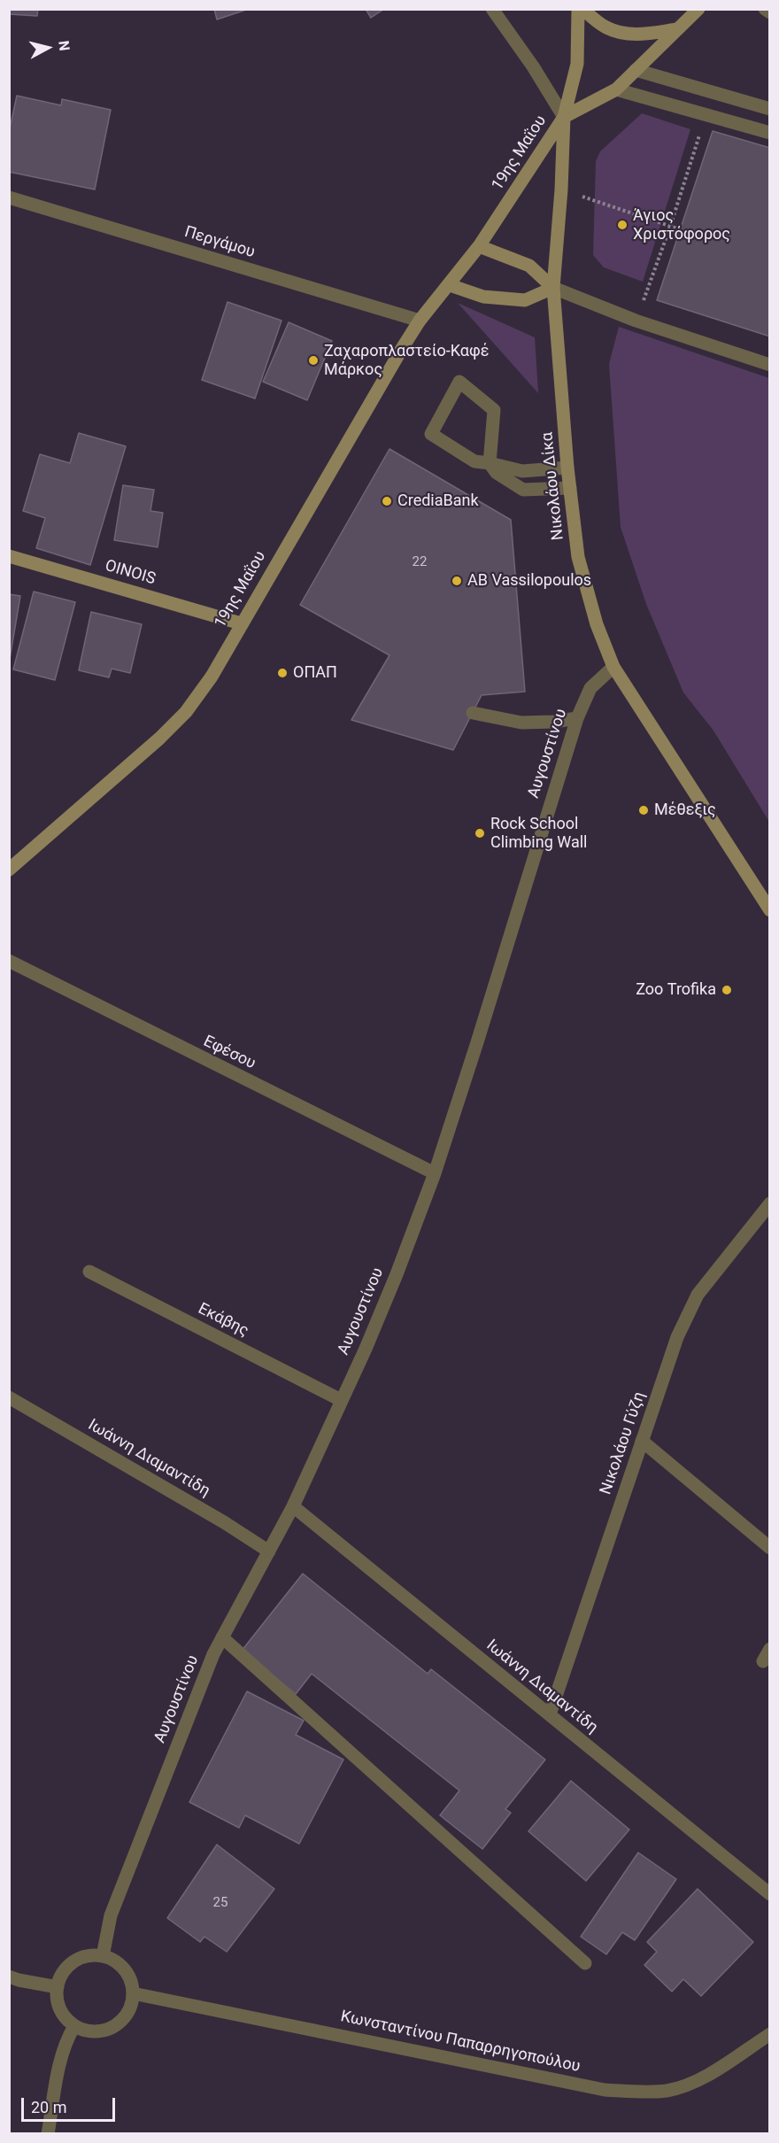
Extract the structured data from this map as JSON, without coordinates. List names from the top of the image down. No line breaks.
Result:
{"streets":{"street":["19ης Μαΐου","Περγάμου","Νικολάου Δίκα","OINOIS","Αυγουστίνου","Εφέσου","Εκάβης","Νικολάου Γύζη","Ιωάννη Διαμαντίδη","Κωνσταντίνου Παπαρρηγοπούλου"]},"crossings":[["19ης Μαΐου","Περγάμου"],["19ης Μαΐου","Νικολάου Δίκα"],["19ης Μαΐου","OINOIS"],["Νικολάου Δίκα","Αυγουστίνου"],["Αυγουστίνου","Εφέσου"],["Αυγουστίνου","Εκάβης"],["Αυγουστίνου","Ιωάννη Διαμαντίδη"],["Αυγουστίνου","Κωνσταντίνου Παπαρρηγοπούλου"],["Νικολάου Γύζη","Ιωάννη Διαμαντίδη"]],"places":["Άγιος Χριστόφορος","Ζαχαροπλαστείο-Καφέ Μάρκος","CrediaBank","AB Vassilopoulos","ΟΠΑΠ","Μέθεξις","Rock School Climbing Wall","Zoo Trofika"],"house_numbers":["22","25"],"scale_bar":"20 m","north":"right"}
